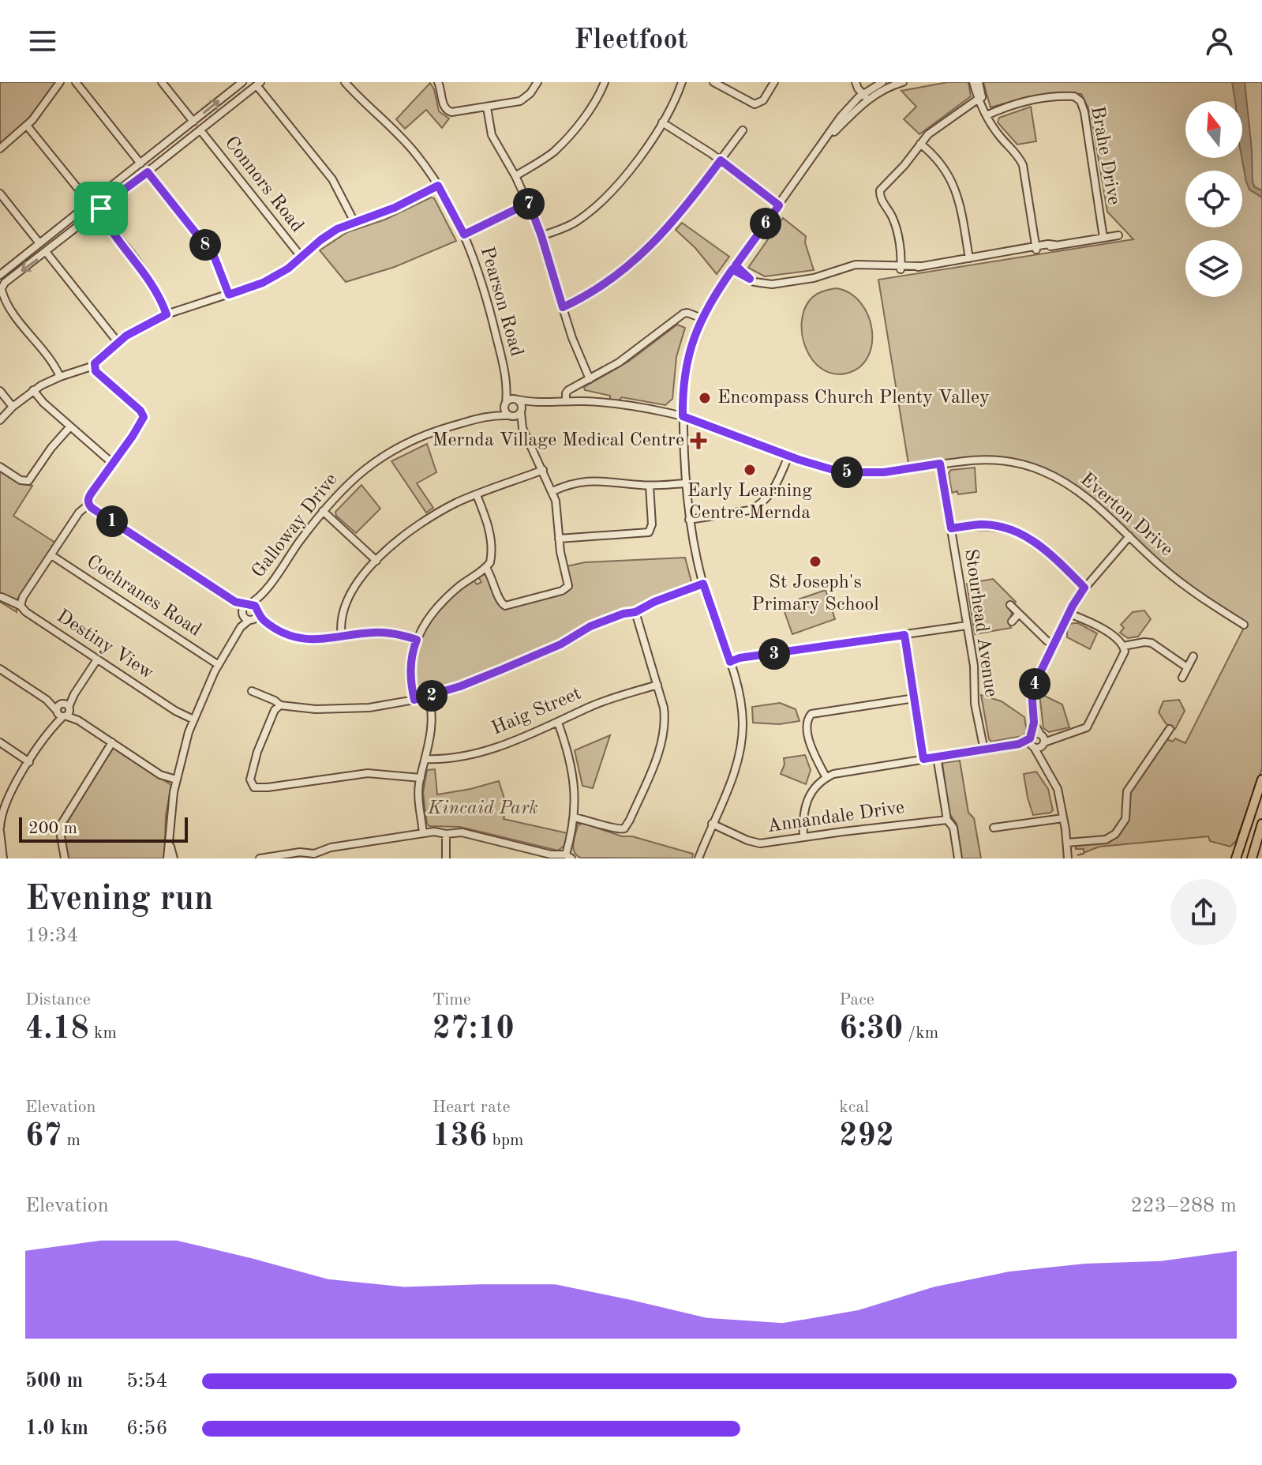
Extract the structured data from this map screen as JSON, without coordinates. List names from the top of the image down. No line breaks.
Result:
{"streets":{"street":["Brahe Drive","Connors Road","Pearson Road","Everton Drive","Galloway Drive","Cochranes Road","Stourhead Avenue","Destiny View","Haig Street","Annandale Drive"]},"crossings":[["Pearson Road","Galloway Drive"],["Everton Drive","Stourhead Avenue"]],"parks":["Kincaid Park"],"places":{"other":["Encompass Church Plenty Valley","Early Learning Centre Mernda","St Joseph's Primary School"],"health":["Mernda Village Medical Centre"]},"scale_bar":"200 m","north":"top","page":{"header":"Fleetfoot","pins":["7","6","8","5","1","3","4","2"],"scale":"200 m","heading":["Evening run","19:34"],"stats":[["Distance","4.18 km"],["Time","27:10"],["Pace","6:30 /km"],["Elevation","67 m"],["Heart rate","136 bpm"],["kcal","292"]],"chart":["Elevation","223–288 m"],"list":[{"name":"500 m","note":"5:54"},{"name":"1.0 km","note":"6:56"}]}}
